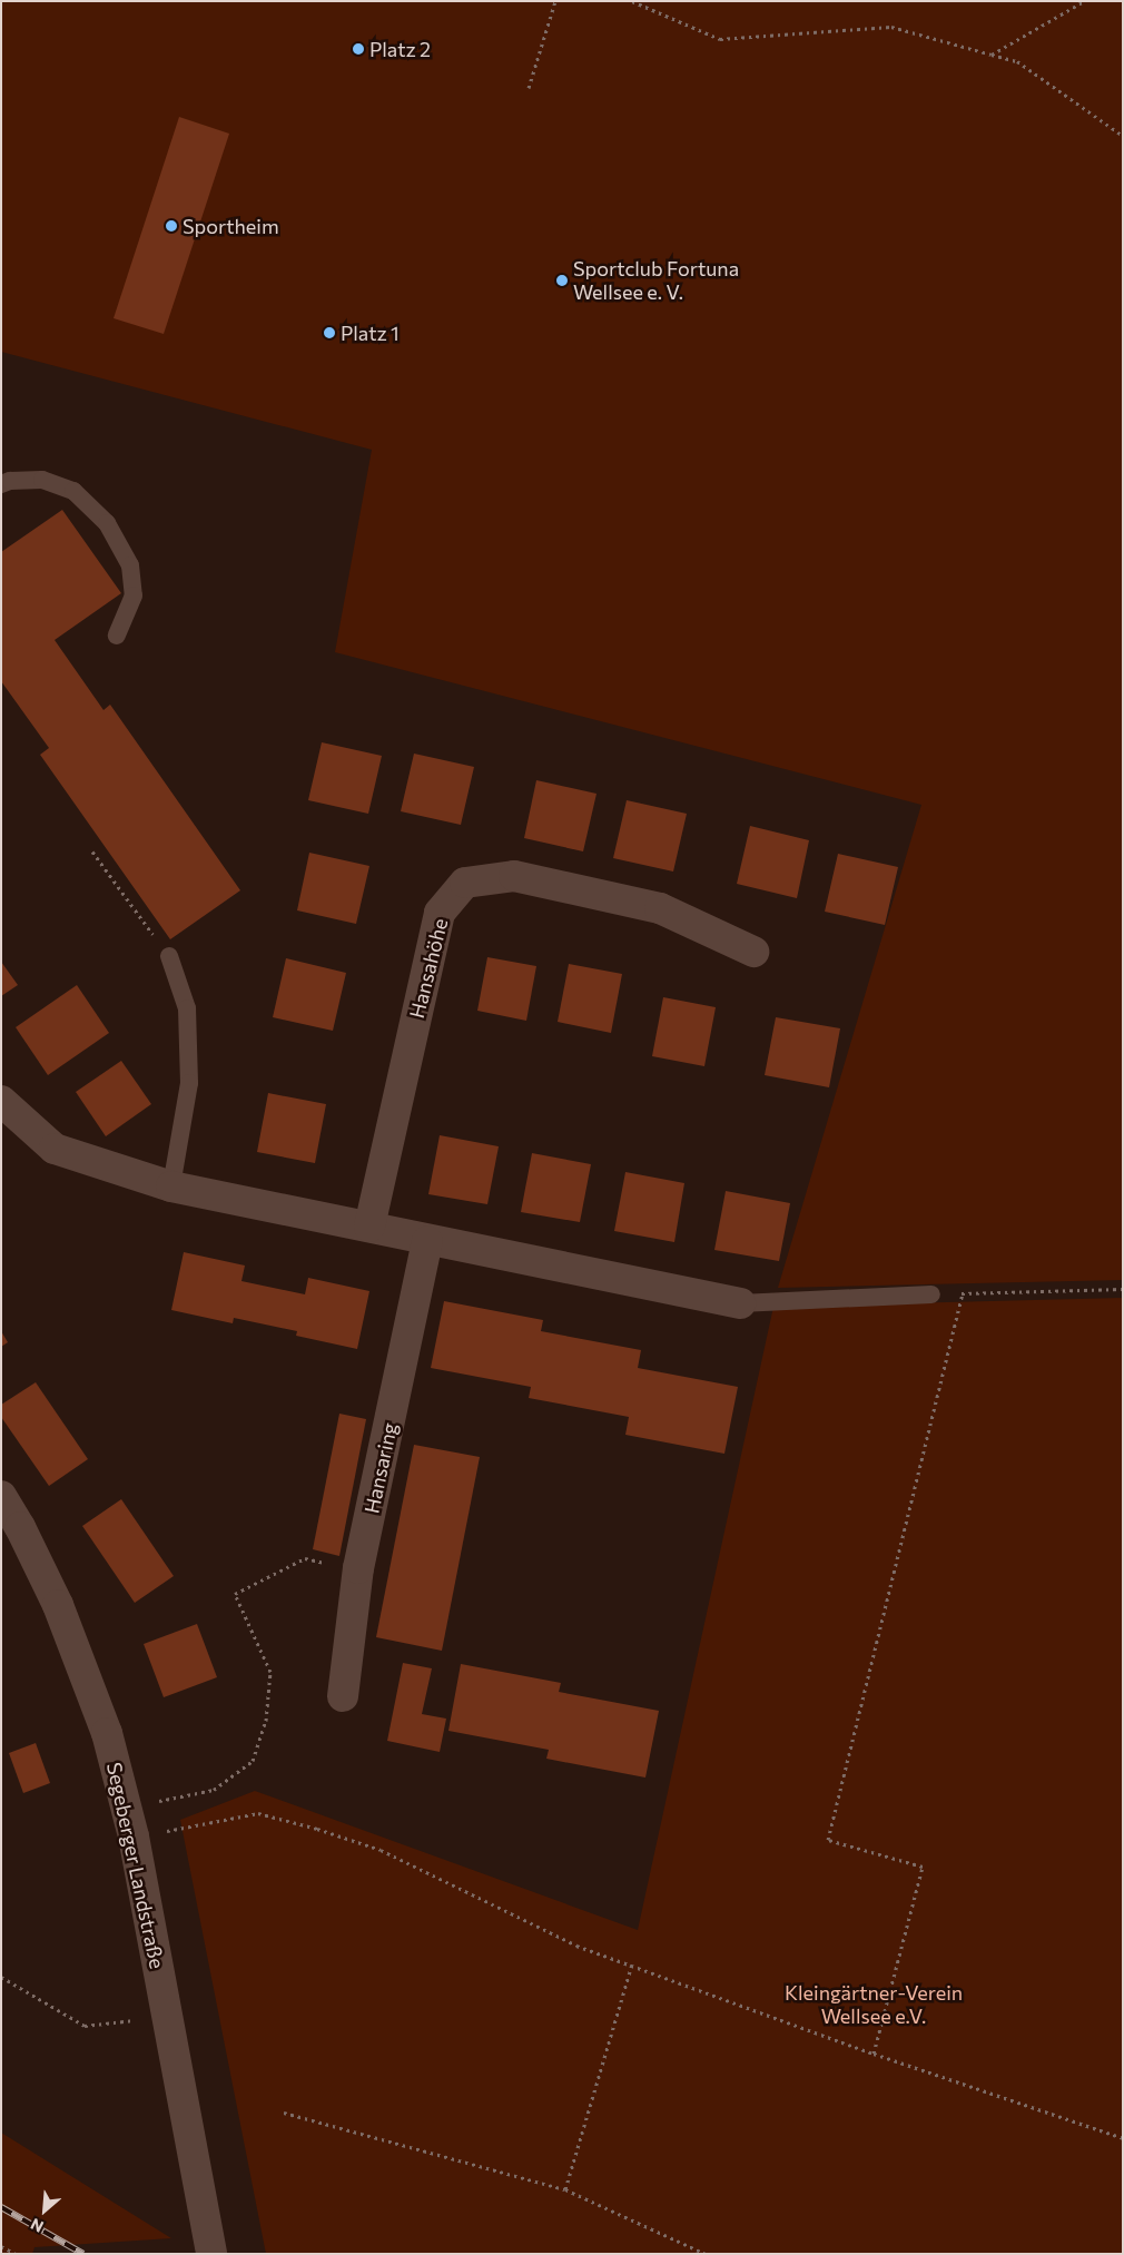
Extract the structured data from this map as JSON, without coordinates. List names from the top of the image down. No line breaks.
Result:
{"streets":{"street":["Hansahöhe","Hansaring","Segeberger Landstraße"]},"parks":["Kleingärtner-Verein Wellsee e.V."],"places":["Platz 2","Sportheim","Sportclub Fortuna Wellsee e. V.","Platz 1"],"north":"bottom left"}
